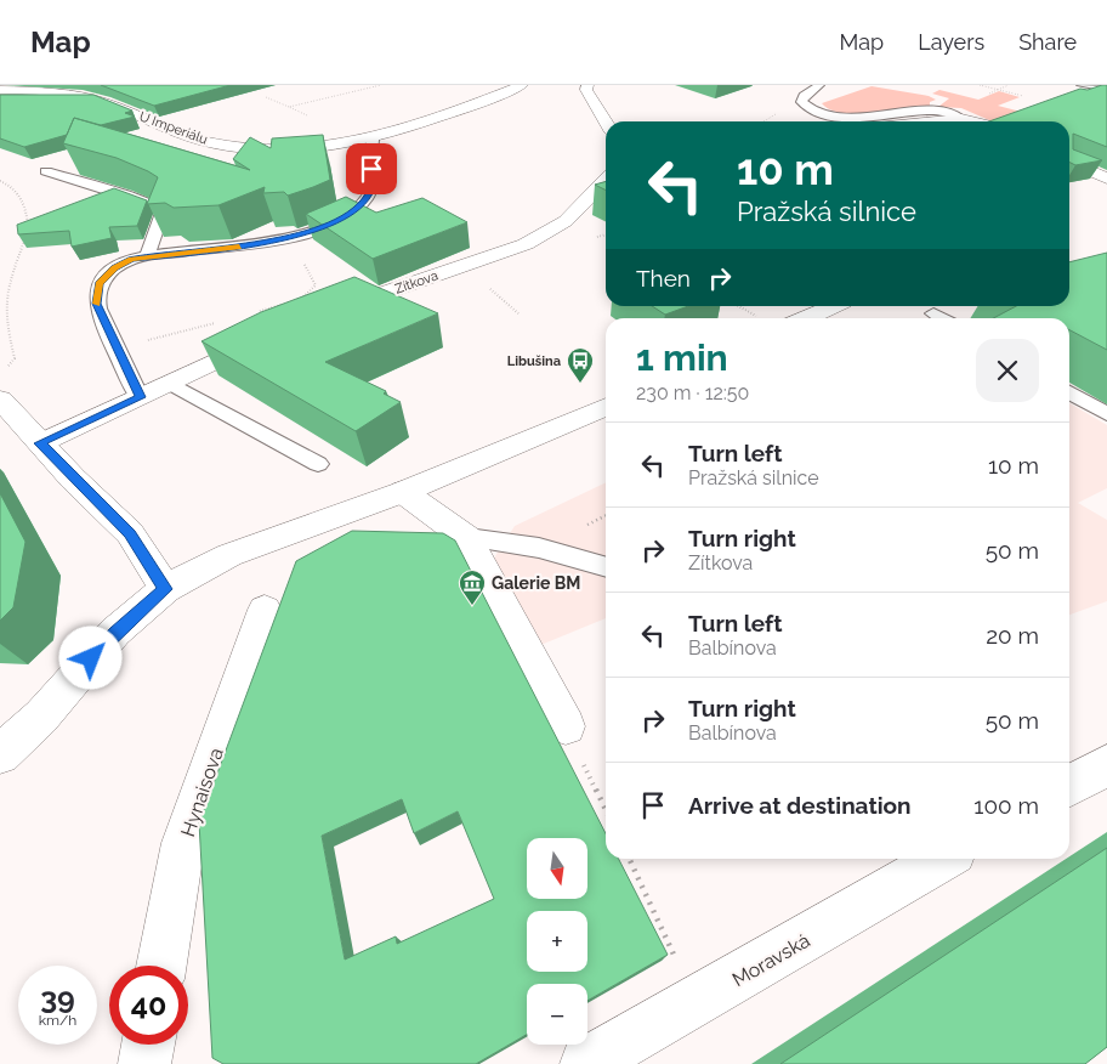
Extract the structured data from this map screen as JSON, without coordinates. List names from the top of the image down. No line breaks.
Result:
{"streets":{"street":["U Imperiálu","Zítkova","Hynaisova","Moravská"]},"places":{"bus stop":["Libušina"],"museum":["Galerie BM"]},"north":"bottom","page":{"header":"Map","nav":["Map","Layers","Share"],"turn":["10 m","Pražská silnice"],"then":"Then","heading":["1 min","230 m · 12:50"],"list":[{"name":"Turn left","note":"Pražská silnice","value":"10 m"},{"name":"Turn right","note":"Zítkova","value":"50 m"},{"name":"Turn left","note":"Balbínova","value":"20 m"},{"name":"Turn right","note":"Balbínova","value":"50 m"},{"name":"Arrive at destination","value":"100 m"}],"map_buttons":["+","−"],"speed":"39 km/h","limit":"40"}}
